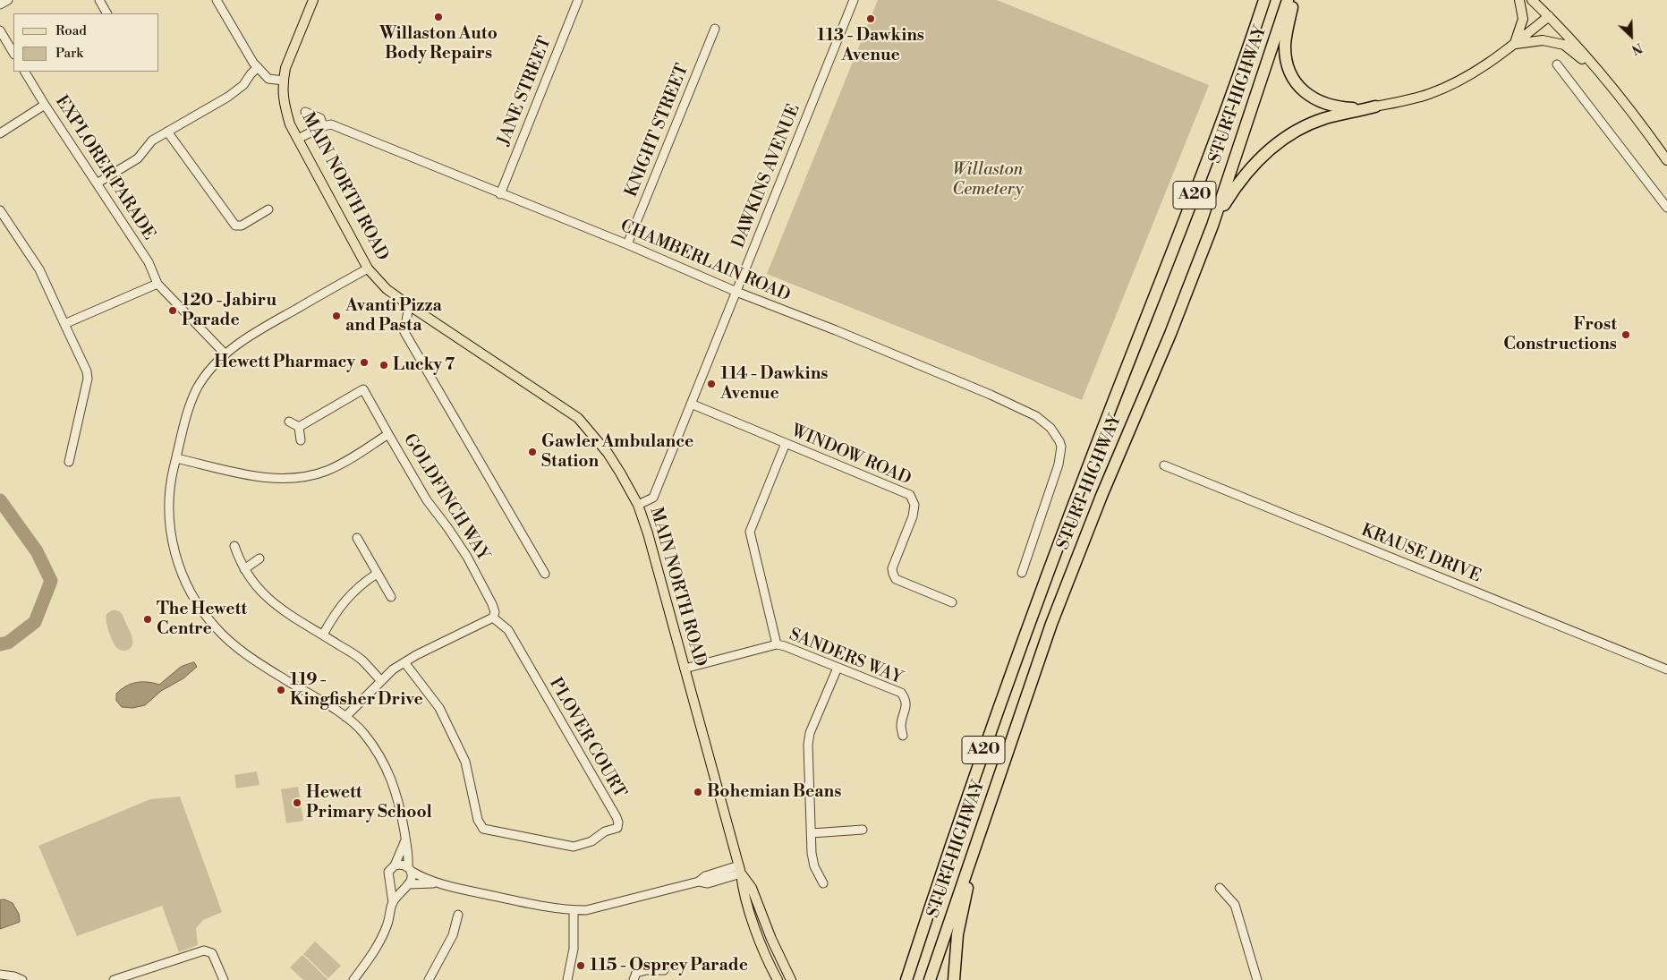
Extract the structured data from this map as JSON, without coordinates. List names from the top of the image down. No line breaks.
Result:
{"streets":{"highway":["STURT HIGHWAY","A20"],"main road":["MAIN NORTH ROAD"],"street":["JANE STREET","KNIGHT STREET","EXPLORER PARADE","DAWKINS AVENUE","CHAMBERLAIN ROAD","WINDOW ROAD","GOLDFINCH WAY","KRAUSE DRIVE","SANDERS WAY","PLOVER COURT"]},"crossings":[["JANE STREET","CHAMBERLAIN ROAD"],["KNIGHT STREET","CHAMBERLAIN ROAD"],["DAWKINS AVENUE","MAIN NORTH ROAD"],["DAWKINS AVENUE","CHAMBERLAIN ROAD"],["DAWKINS AVENUE","WINDOW ROAD"],["MAIN NORTH ROAD","SANDERS WAY"],["GOLDFINCH WAY","PLOVER COURT"]],"parks":["Willaston Cemetery"],"places":["Willaston Auto Body Repairs","113 - Dawkins Avenue","120 - Jabiru Parade","Avanti Pizza and Pasta","Frost Constructions","Hewett Pharmacy","Lucky 7","114 - Dawkins Avenue","Gawler Ambulance Station","The Hewett Centre","119 - Kingfisher Drive","Bohemian Beans","Hewett Primary School","115 - Osprey Parade"],"legend":["Road","Park"],"north":"bottom right"}
